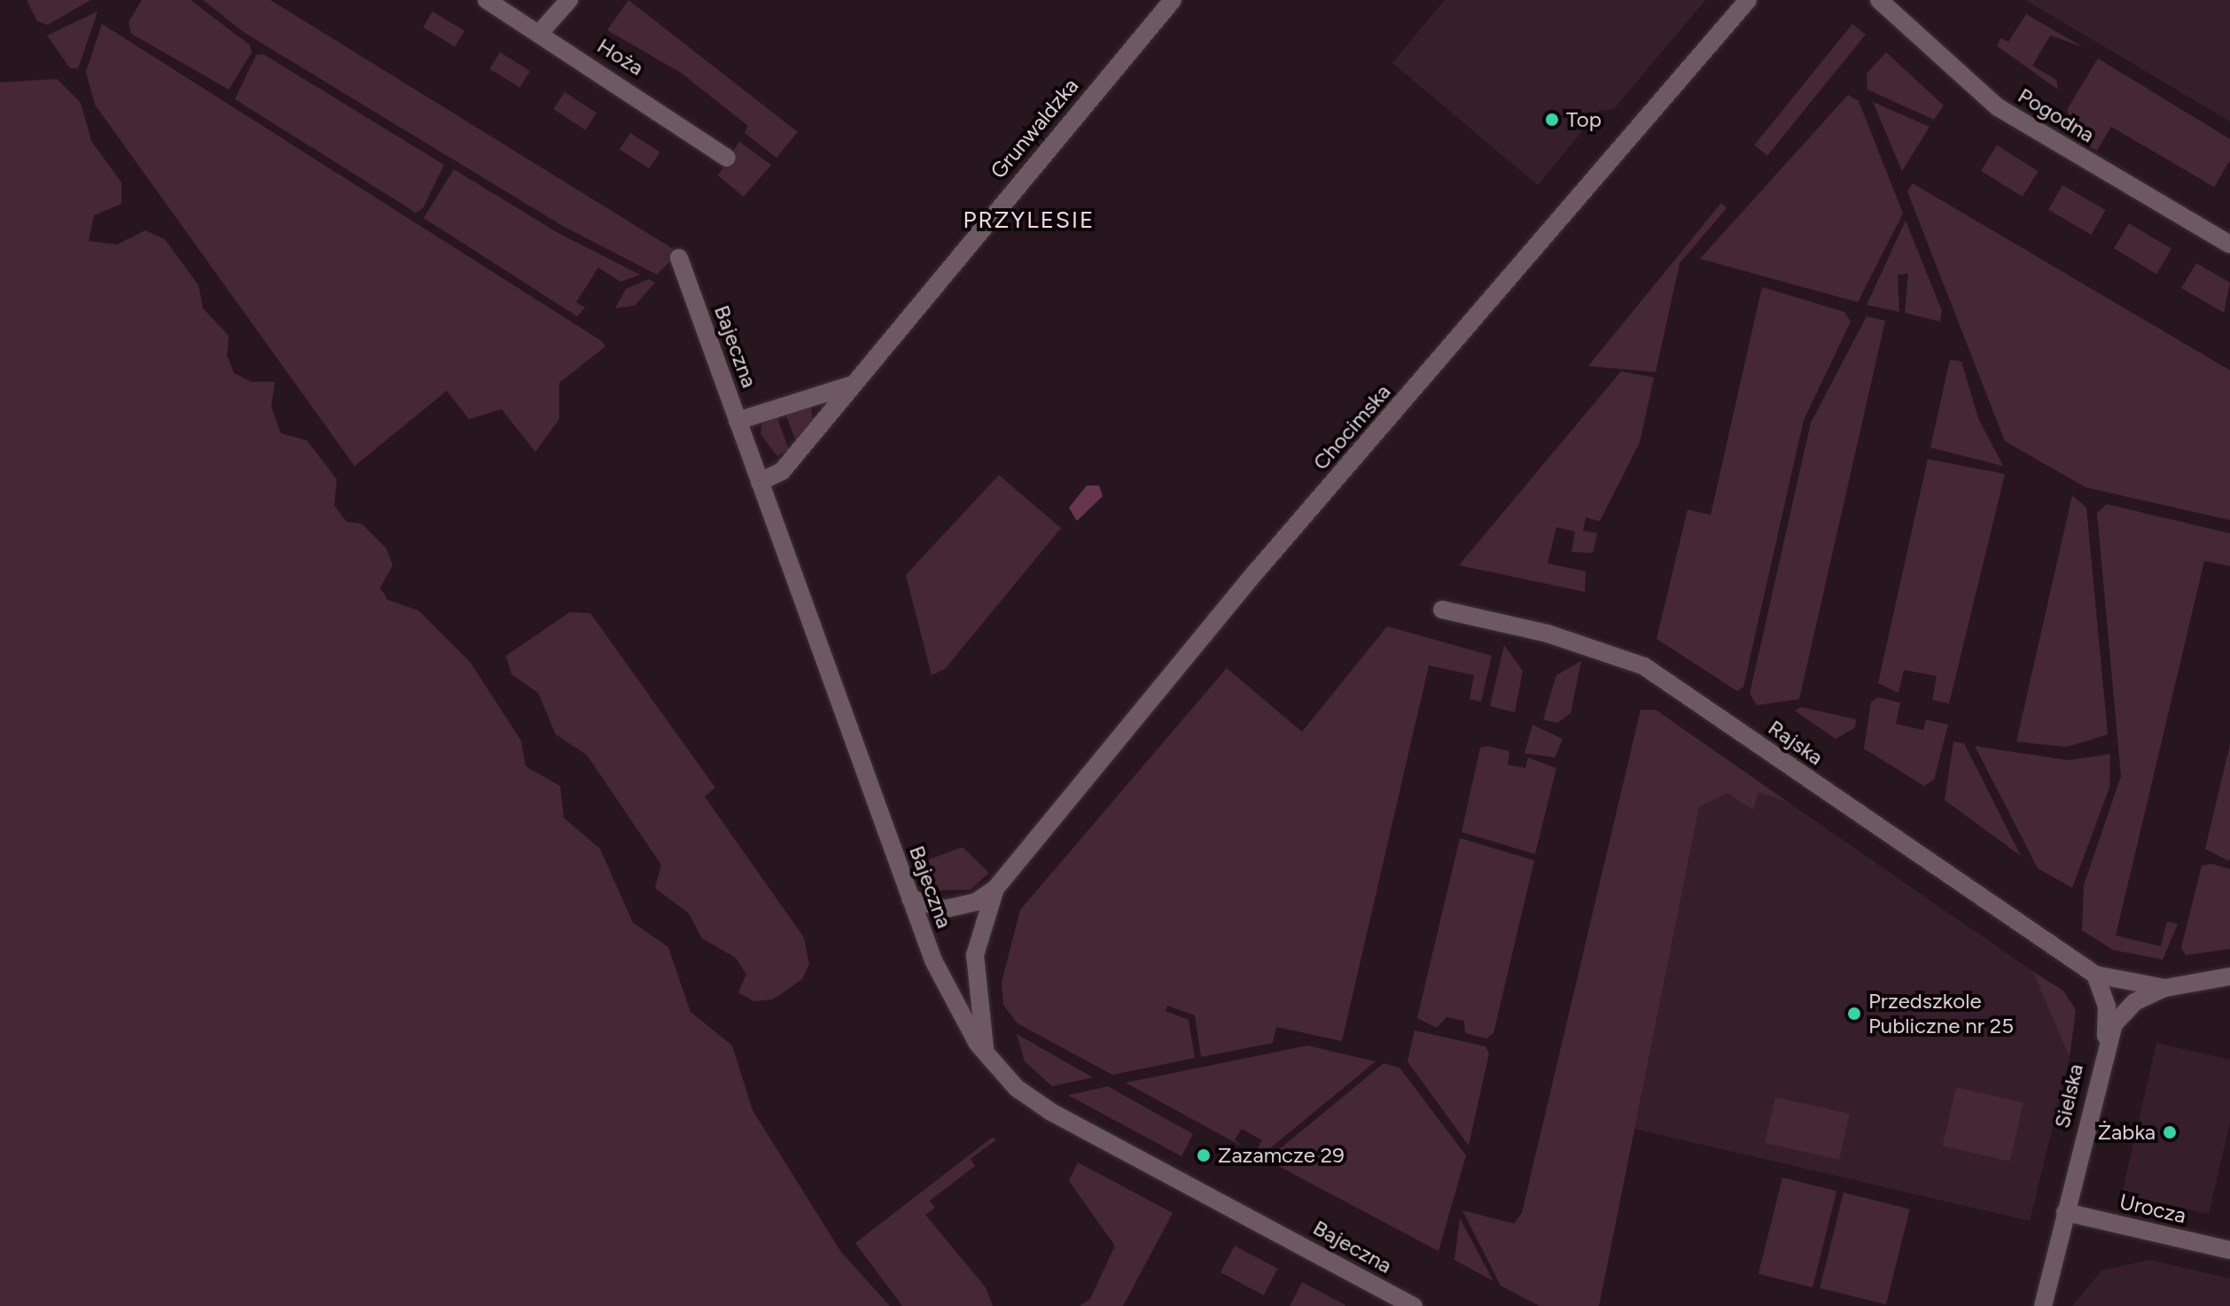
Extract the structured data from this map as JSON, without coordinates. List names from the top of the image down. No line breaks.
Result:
{"streets":{"street":["Hoża","Pogodna","Grunwaldzka","Bajeczna","Chocimska","Rajska","Sielska","Urocza"]},"crossings":[["Grunwaldzka","Bajeczna"],["Bajeczna","Chocimska"],["Rajska","Sielska"],["Sielska","Urocza"]],"districts":["PRZYLESIE"],"places":["Top","Przedszkole Publiczne nr 25","Żabka","Zazamcze 29"]}
